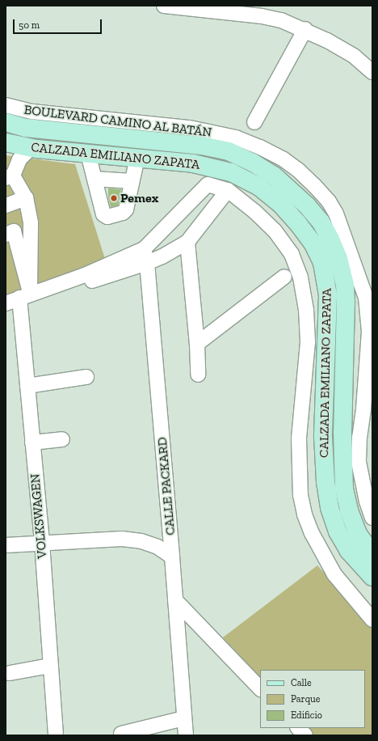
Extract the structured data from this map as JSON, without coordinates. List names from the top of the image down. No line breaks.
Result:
{"streets":{"main road":["CALZADA EMILIANO ZAPATA"],"street":["BOULEVARD CAMINO AL BATÁN","CALLE PACKARD","VOLKSWAGEN"]},"places":["Pemex"],"legend":["Calle","Parque","Edificio"],"scale_bar":"50 m"}
